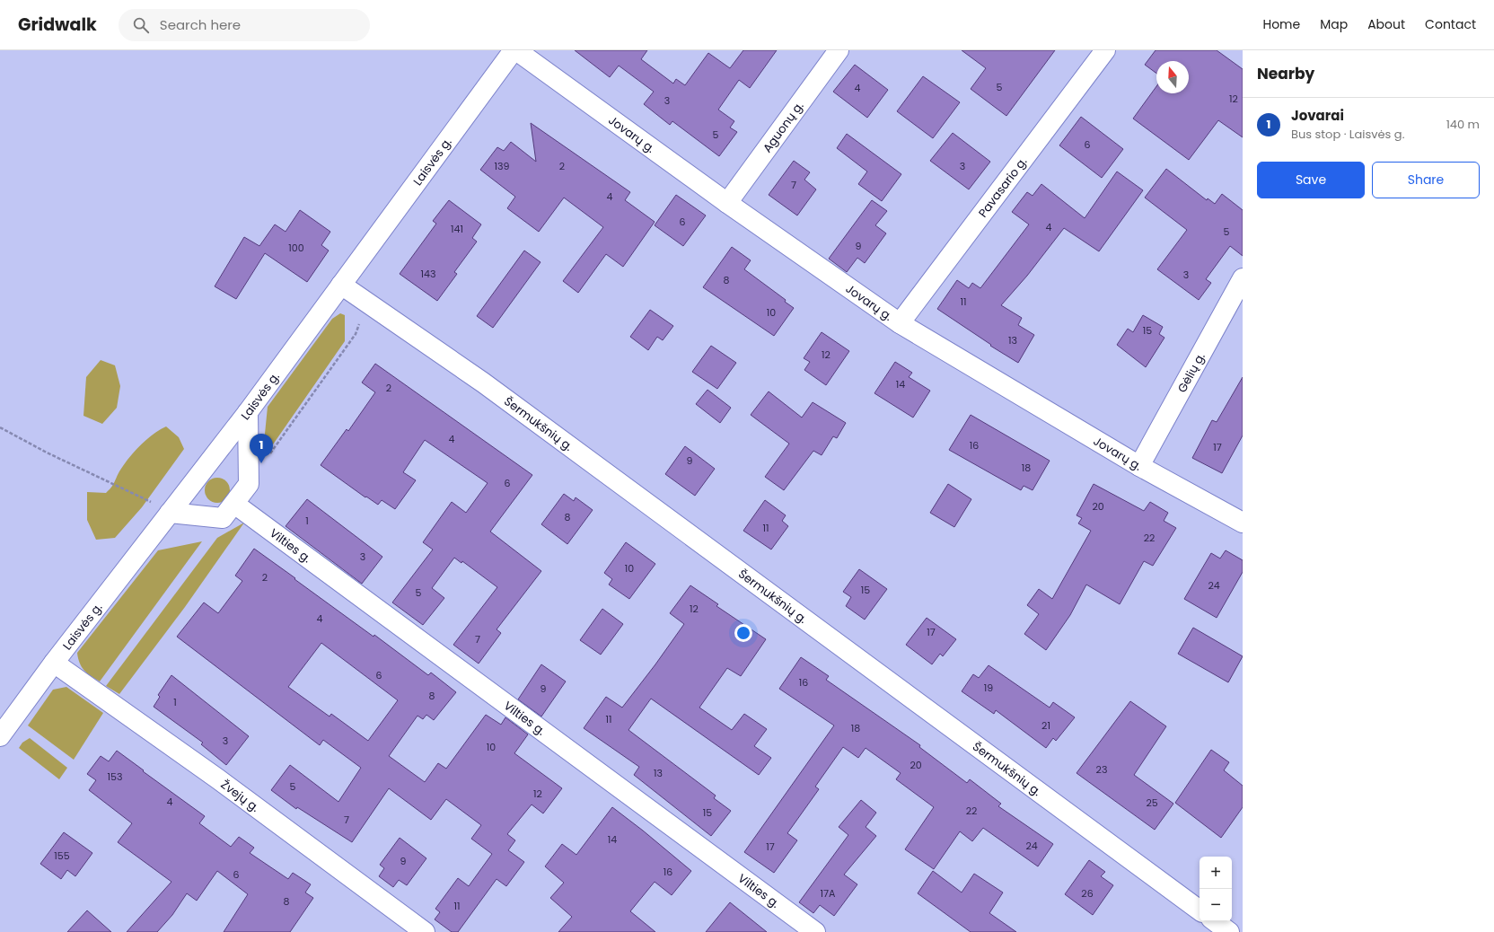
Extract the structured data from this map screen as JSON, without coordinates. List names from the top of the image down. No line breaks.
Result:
{"streets":{"street":["Aguonų g.","Jovarų g.","Laisvės g.","Pavasario g.","Gėlių g.","Šermukšnių g.","Vilties g.","Žvejų g."]},"crossings":[["Aguonų g.","Jovarų g."],["Jovarų g.","Pavasario g."],["Jovarų g.","Gėlių g."],["Laisvės g.","Šermukšnių g."],["Laisvės g.","Žvejų g."]],"house_numbers":["5","4","12","3","5","6","139","2","3","7","4","6","4","141","5","9","100","143","3","8","11","10","15","13","12","14","2","4","16","17","9","18","6","20","8","1","11","22","3","10","2","24","15","5","12","4","17","7","6","16","19","9","8","1","11","21","18","3","10","20","23","13","153","5","12","4","25","22","15","7","14","24","17","155","9","16","6","17A","26","8","11"],"north":"top","page":{"header":"Gridwalk","search":"Search here","nav":["Home","Map","About","Contact"],"heading":"Nearby","list":[{"mark":"1","name":"Jovarai","note":"Bus stop · Laisvės g.","value":"140 m"}],"buttons":["Save","Share"],"pins":"1","map_buttons":["+","−"]}}
